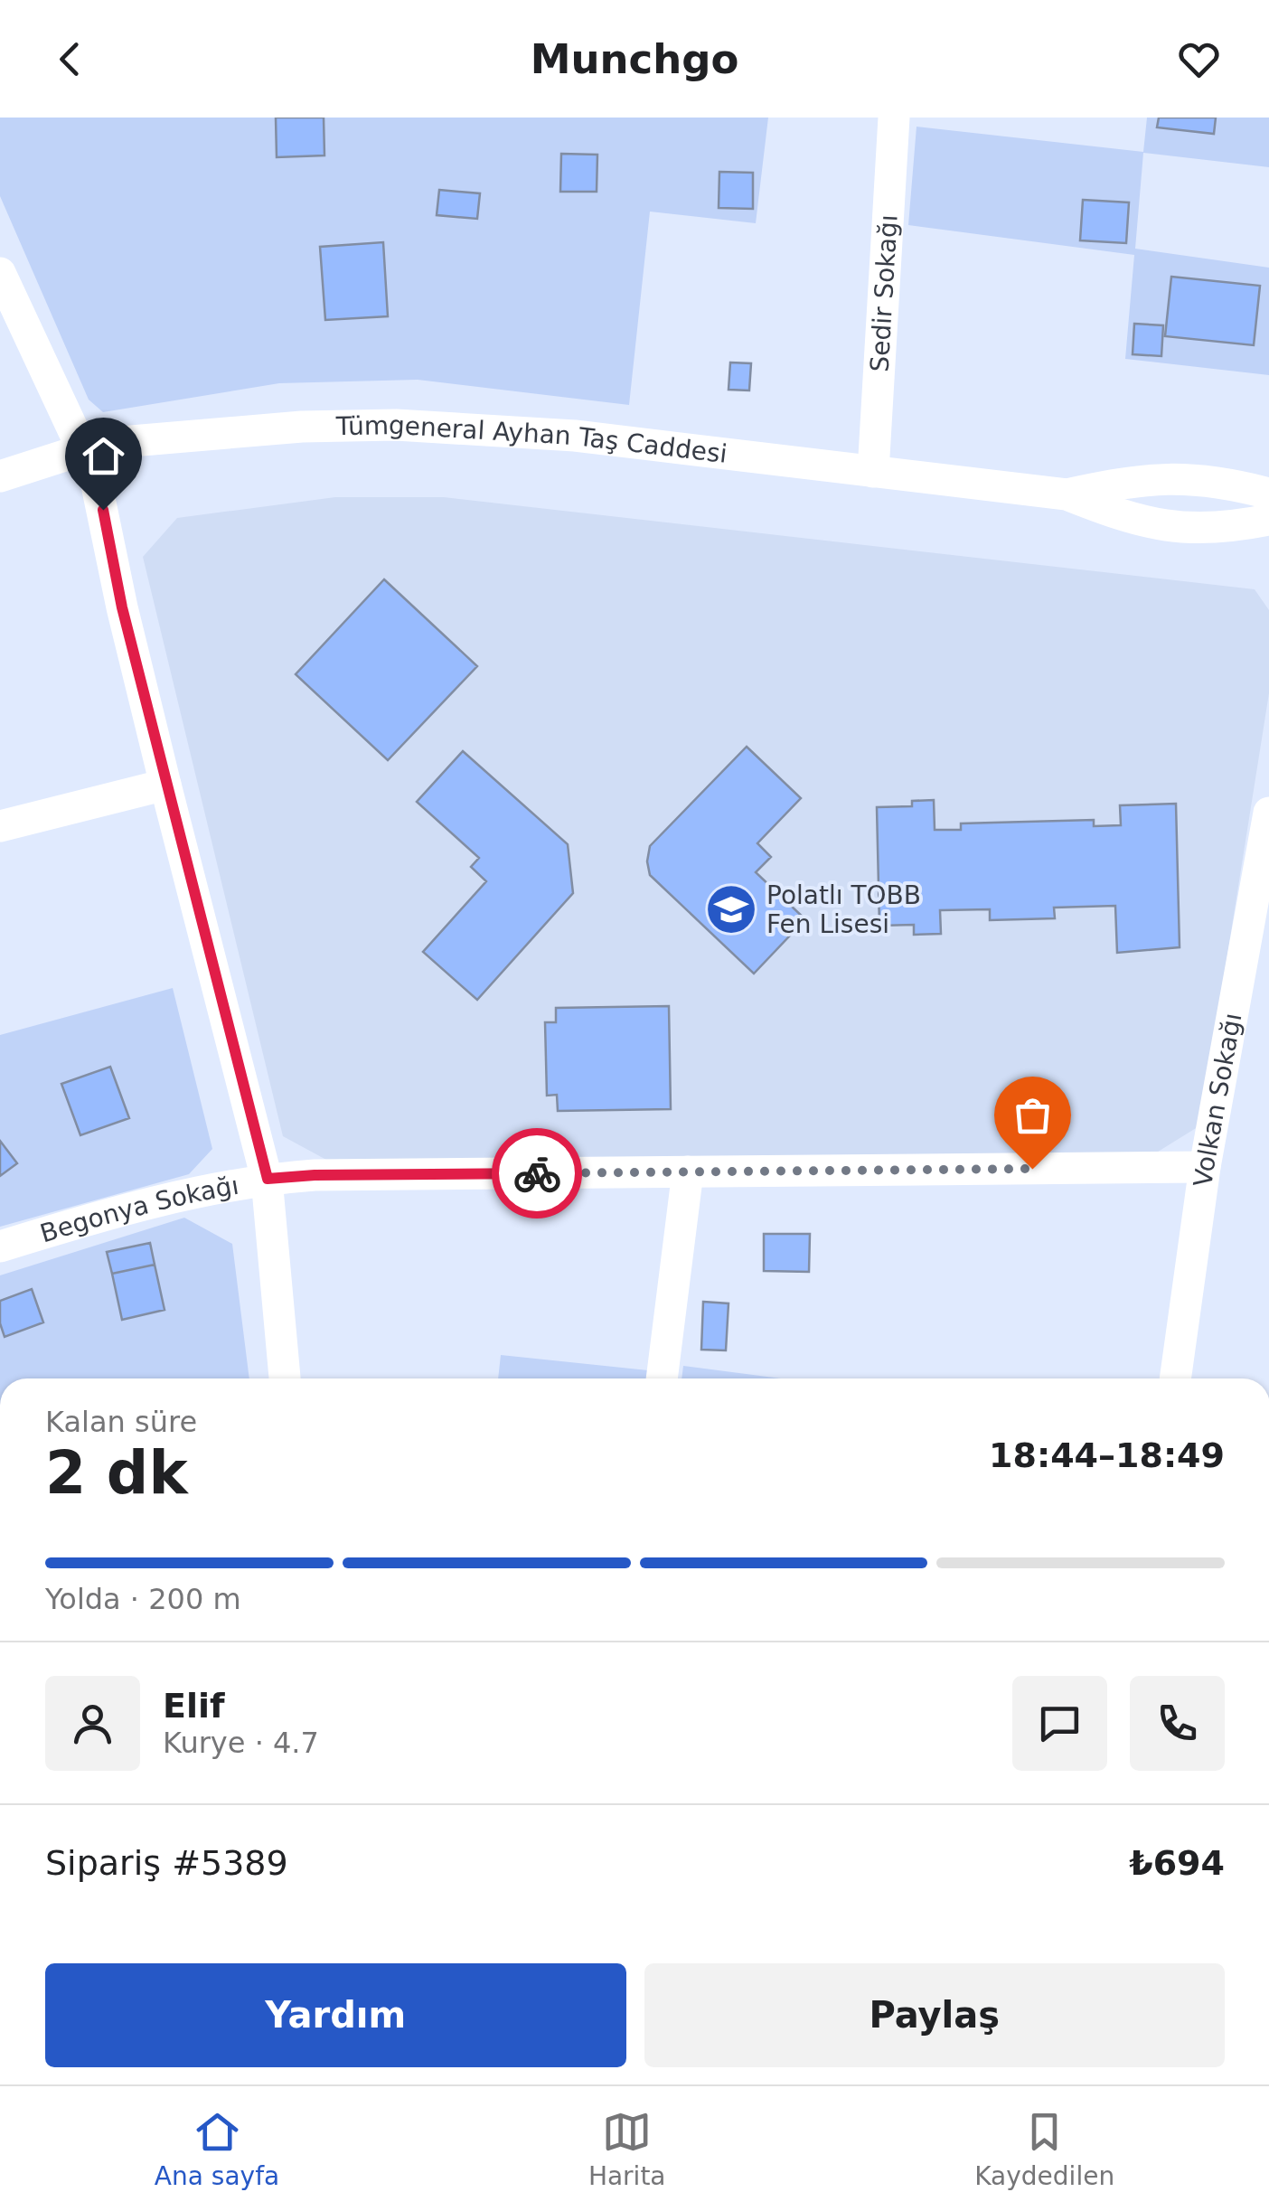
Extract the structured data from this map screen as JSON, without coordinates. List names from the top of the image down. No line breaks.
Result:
{"streets":{"street":["Sedir Sokağı","Tümgeneral Ayhan Taş Caddesi","Volkan Sokağı","Begonya Sokağı"]},"crossings":[["Sedir Sokağı","Tümgeneral Ayhan Taş Caddesi"],["Volkan Sokağı","Begonya Sokağı"]],"places":{"school or university":["Polatlı TOBB Fen Lisesi"]},"page":{"header":"Munchgo","heading":["2 dk","Kalan süre","18:44–18:49"],"panel":["Elif","Kurye · 4.7","Sipariş #5389","₺694"],"bar":"Yolda · 200 m","buttons":["Yardım","Paylaş"],"tabs":["Ana sayfa","Harita","Kaydedilen"]}}
